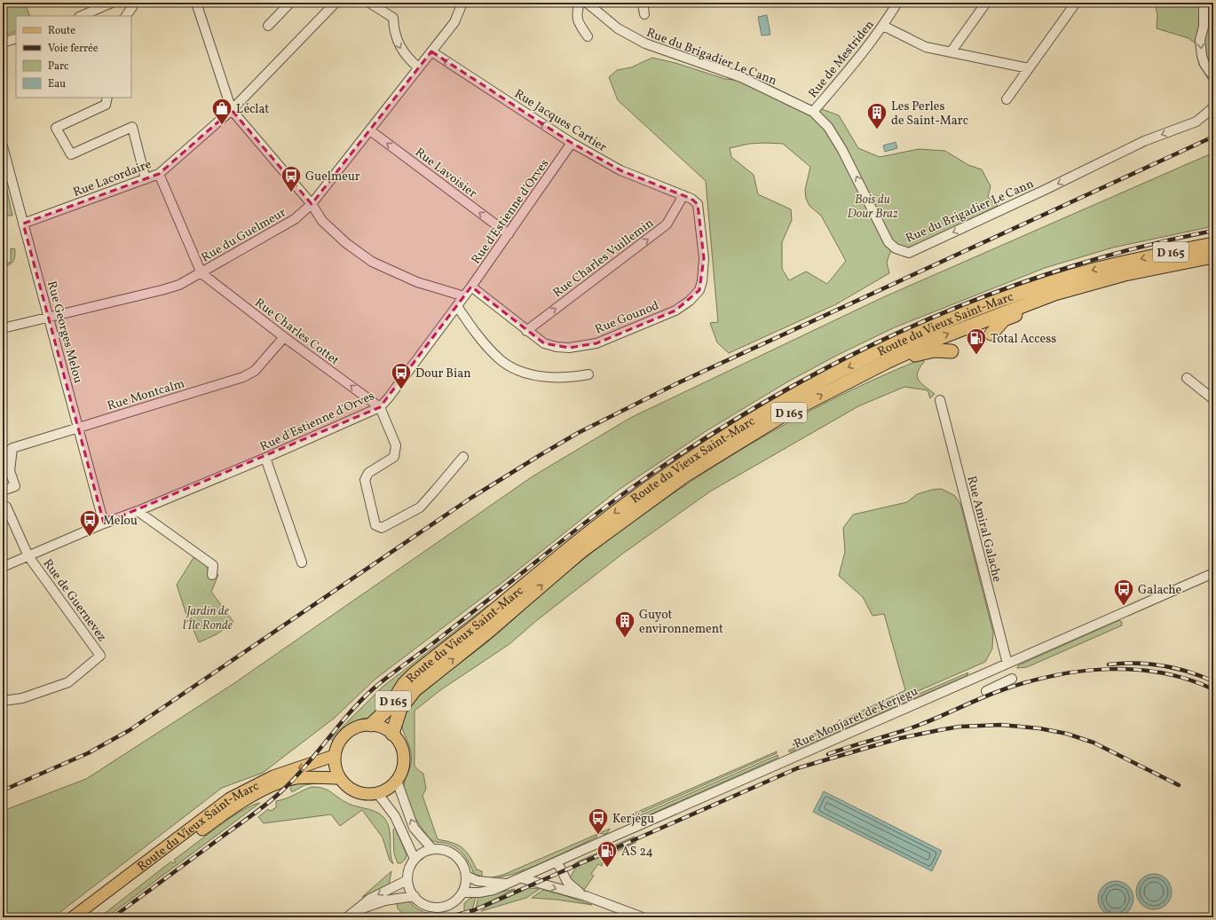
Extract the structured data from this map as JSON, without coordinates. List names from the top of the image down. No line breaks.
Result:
{"streets":{"highway":["D 165","Route du Vieux Saint-Marc"],"street":["Rue du Brigadier Le Cann","Rue de Mestriden","Rue Jacques Cartier","Rue Lavoisier","Rue Lacordaire","Rue d'Estienne d'Orves","Rue du Guelmeur","Rue Charles Vuillemin","Rue Gounod","Rue Charles Cottet","Rue Georges Melou","Rue Montcalm","Rue Amiral Galache","Rue de Guernevez","Rue Monjaret de Kerjegu"]},"crossings":[["Rue du Brigadier Le Cann","Rue de Mestriden"],["Rue Jacques Cartier","Rue d'Estienne d'Orves"],["Rue Jacques Cartier","Rue du Guelmeur"],["Rue Jacques Cartier","Rue Charles Vuillemin"],["Rue Jacques Cartier","Rue Gounod"],["Rue Lavoisier","Rue d'Estienne d'Orves"],["Rue Lavoisier","Rue du Guelmeur"],["Rue Lacordaire","Rue Georges Melou"],["Rue d'Estienne d'Orves","Rue Gounod"],["Rue d'Estienne d'Orves","Rue Charles Cottet"],["Rue d'Estienne d'Orves","Rue Georges Melou"],["Rue d'Estienne d'Orves","Rue de Guernevez"],["Rue du Guelmeur","Rue Charles Cottet"],["Rue du Guelmeur","Rue Georges Melou"],["Rue Charles Vuillemin","Rue Gounod"],["Rue Charles Cottet","Rue Montcalm"],["Rue Georges Melou","Rue Montcalm"],["Rue Amiral Galache","Rue Monjaret de Kerjegu"]],"one_way":["Rue Jacques Cartier","Rue Lavoisier","Rue Charles Vuillemin","Rue Charles Cottet"],"parks":["Bois du Dour Braz","Jardin de l'Île Ronde"],"places":{"shop":["L'éclat"],"building":["Les Perles de Saint-Marc","Guyot environnement"],"bus stop":["Guelmeur","Dour Bian","Melou","Galache","Kerjégu"],"fuel station":["Total Access","AS 24"]},"legend":["Route","Voie ferrée","Parc","Eau"]}
